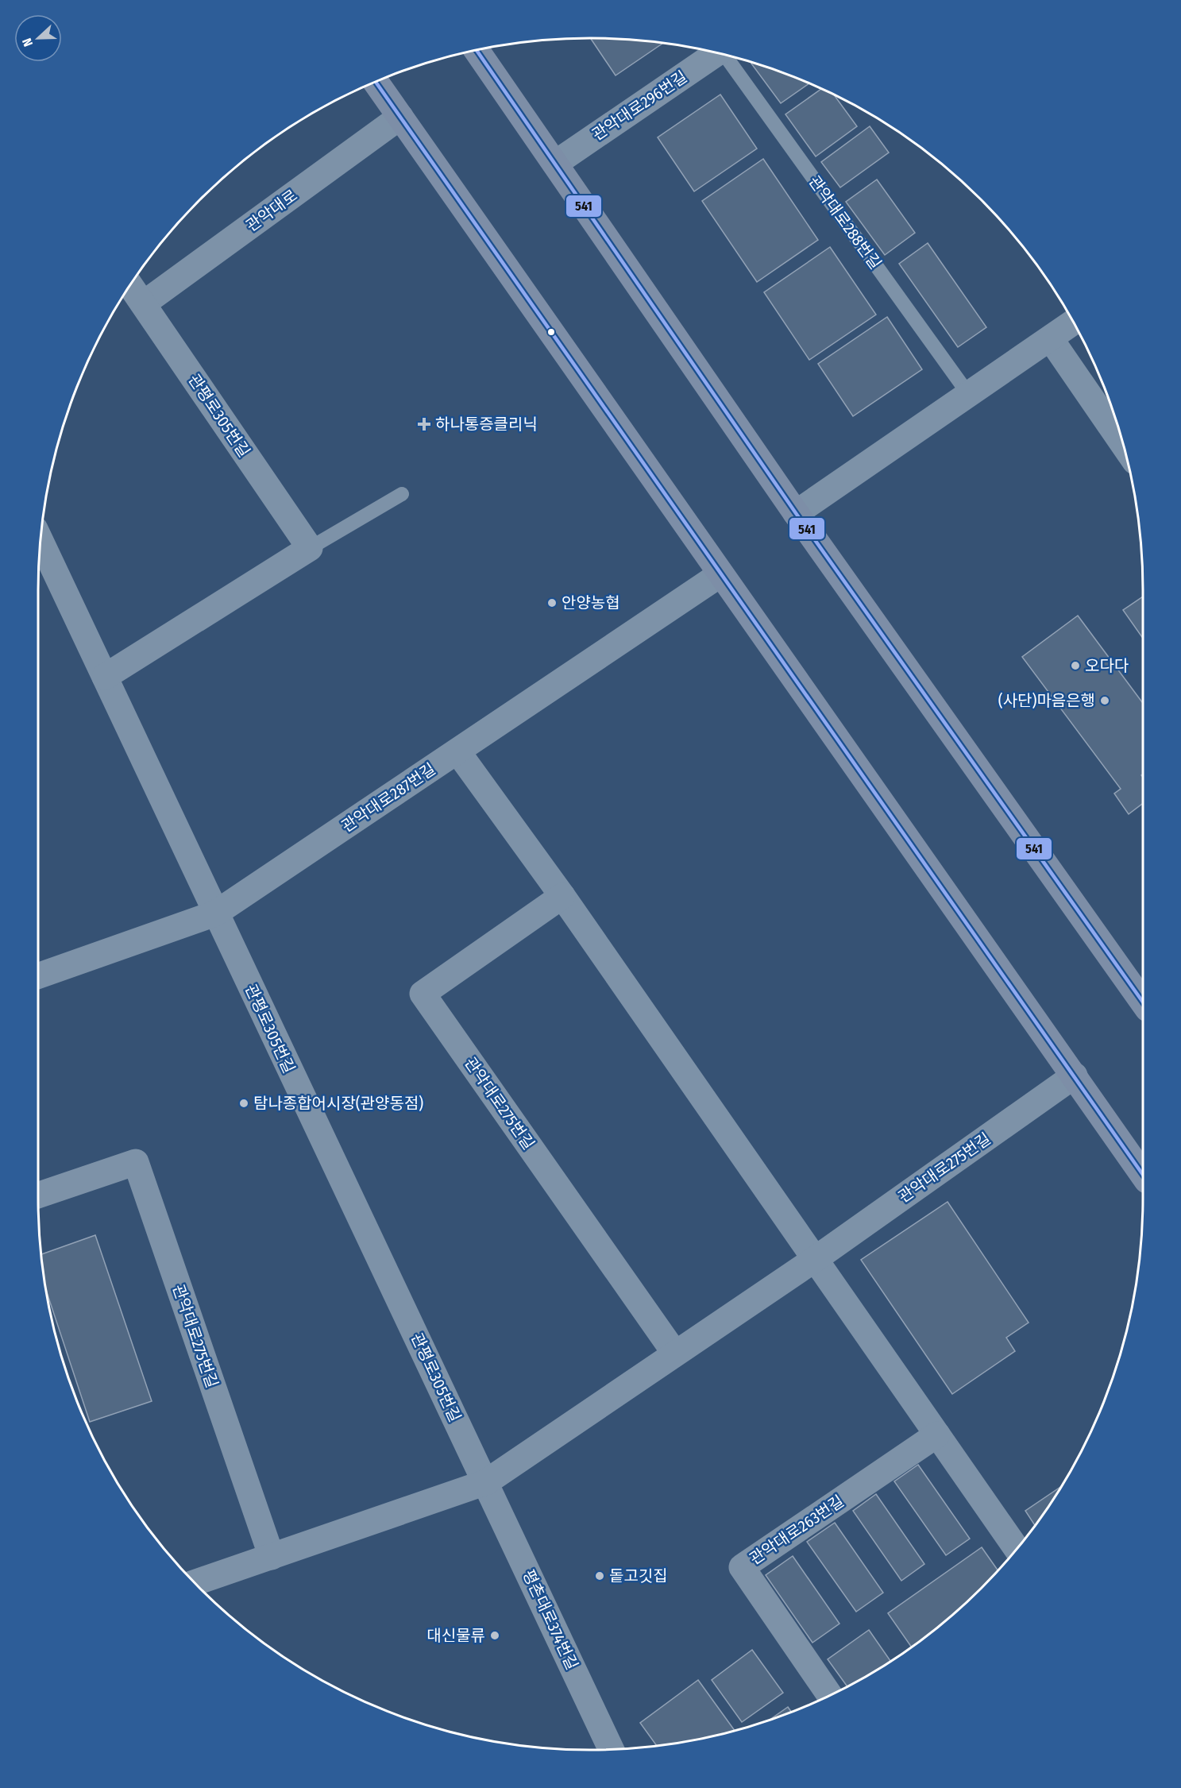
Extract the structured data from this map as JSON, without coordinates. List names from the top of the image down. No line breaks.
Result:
{"streets":{"street":["관악대로296번길","관악대로","관평로305번길","관악대로287번길","관악대로275번길","관악대로263번길","평촌대로374번길"],"lane":["관악대로288번길"]},"crossings":[["관악대로","관평로305번길"],["관평로305번길","관악대로287번길"],["관평로305번길","관악대로275번길"],["관평로305번길","평촌대로374번길"],["관악대로275번길","평촌대로374번길"]],"places":{"health":["하나통증클리닉"],"other":["안양농협","오다다","(사단)마음은행","탐나종합어시장(관양동점)","돝고깃집","대신물류"]},"lines":["transit line 541"],"north":"left"}
